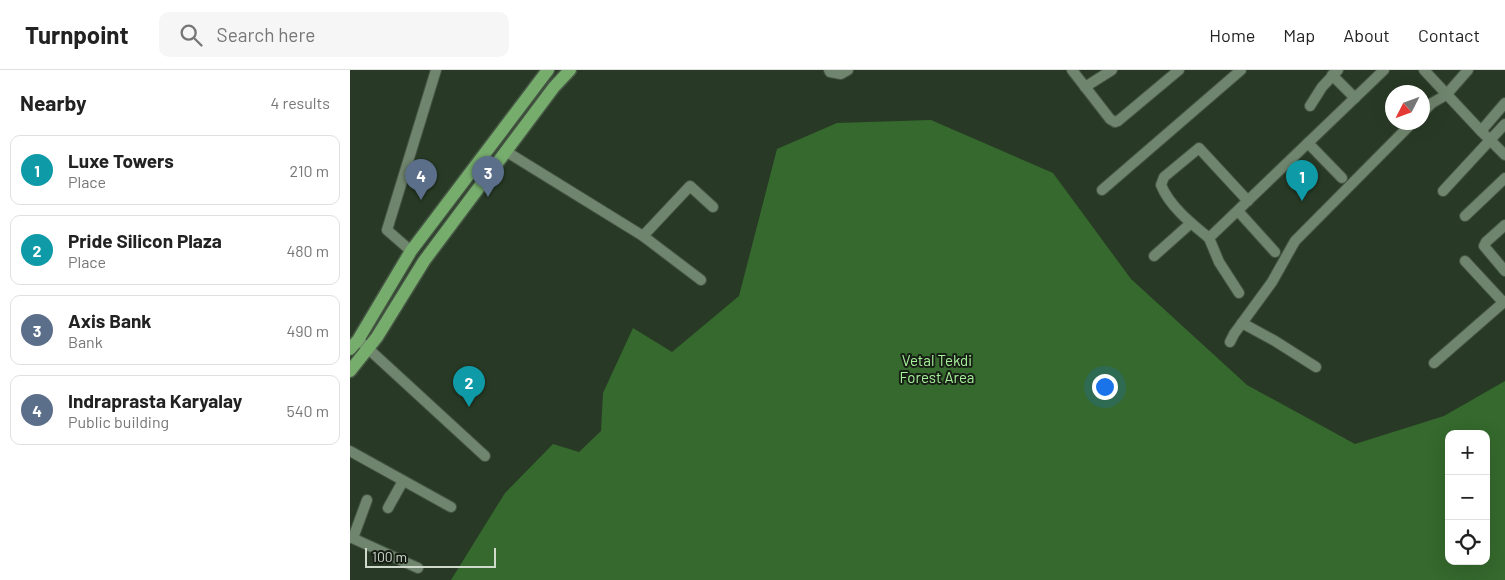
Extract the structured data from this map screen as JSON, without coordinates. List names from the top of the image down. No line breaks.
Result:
{"parks":["Vetal Tekdi Forest Area"],"scale_bar":"100 m","north":"bottom left","page":{"header":"Turnpoint","search":"Search here","nav":["Home","Map","About","Contact"],"heading":["Nearby","4 results"],"list":[{"mark":"1","name":"Luxe Towers","note":"Place","value":"210 m"},{"mark":"2","name":"Pride Silicon Plaza","note":"Place","value":"480 m"},{"mark":"3","name":"Axis Bank","note":"Bank","value":"490 m"},{"mark":"4","name":"Indraprasta Karyalay","note":"Public building","value":"540 m"}],"pins":["3","4","1","2"],"map_buttons":["+","−"],"scale":"100 m"}}
